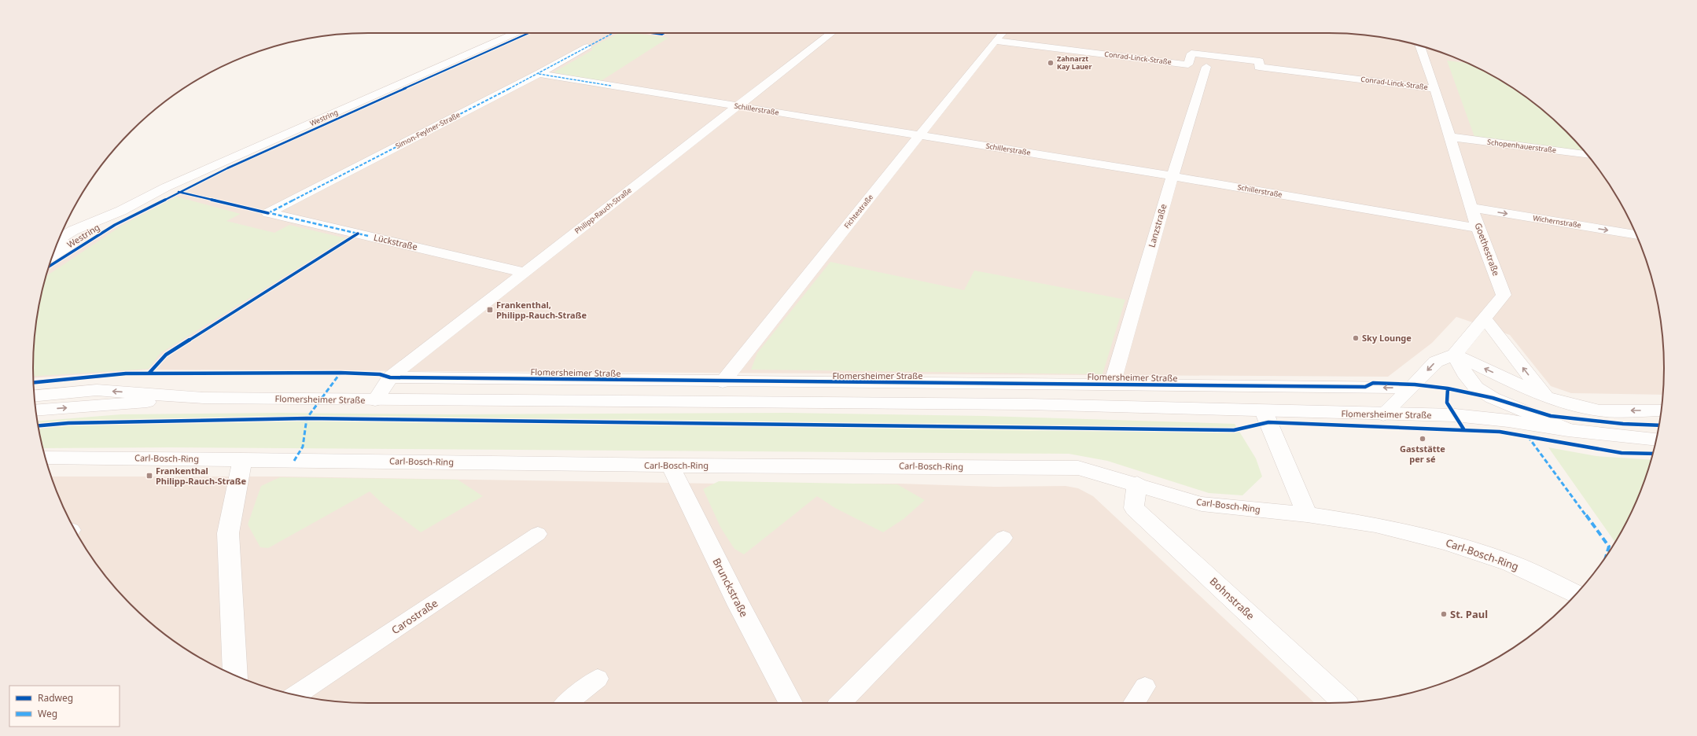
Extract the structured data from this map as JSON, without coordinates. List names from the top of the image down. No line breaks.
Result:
{"streets":{"street":["Conrad-Linck-Straße","Schillerstraße","Westring","Simon-Feylner-Straße","Schopenhauerstraße","Philipp-Rauch-Straße","Fichtestraße","Wichernstraße","Lanzstraße","Lückstraße","Goethestraße","Flomersheimer Straße","Carl-Bosch-Ring","Brunckstraße","Bohnstraße"],"lane":["Carostraße"]},"crossings":[["Conrad-Linck-Straße","Fichtestraße"],["Conrad-Linck-Straße","Lanzstraße"],["Conrad-Linck-Straße","Goethestraße"],["Schillerstraße","Simon-Feylner-Straße"],["Schillerstraße","Philipp-Rauch-Straße"],["Schillerstraße","Fichtestraße"],["Schillerstraße","Lanzstraße"],["Schillerstraße","Goethestraße"],["Simon-Feylner-Straße","Lückstraße"],["Schopenhauerstraße","Goethestraße"],["Philipp-Rauch-Straße","Lückstraße"],["Philipp-Rauch-Straße","Flomersheimer Straße"],["Fichtestraße","Flomersheimer Straße"],["Wichernstraße","Goethestraße"],["Lanzstraße","Flomersheimer Straße"],["Goethestraße","Flomersheimer Straße"],["Carl-Bosch-Ring","Brunckstraße"],["Carl-Bosch-Ring","Bohnstraße"]],"one_way":["Wichernstraße"],"places":{"other":["Zahnarzt Kay Lauer","Sky Lounge","Gaststätte per sé","St. Paul"],"transit":["Frankenthal, Philipp-Rauch-Straße","Frankenthal Philipp-Rauch-Straße"]},"legend":["Radweg","Weg"]}
